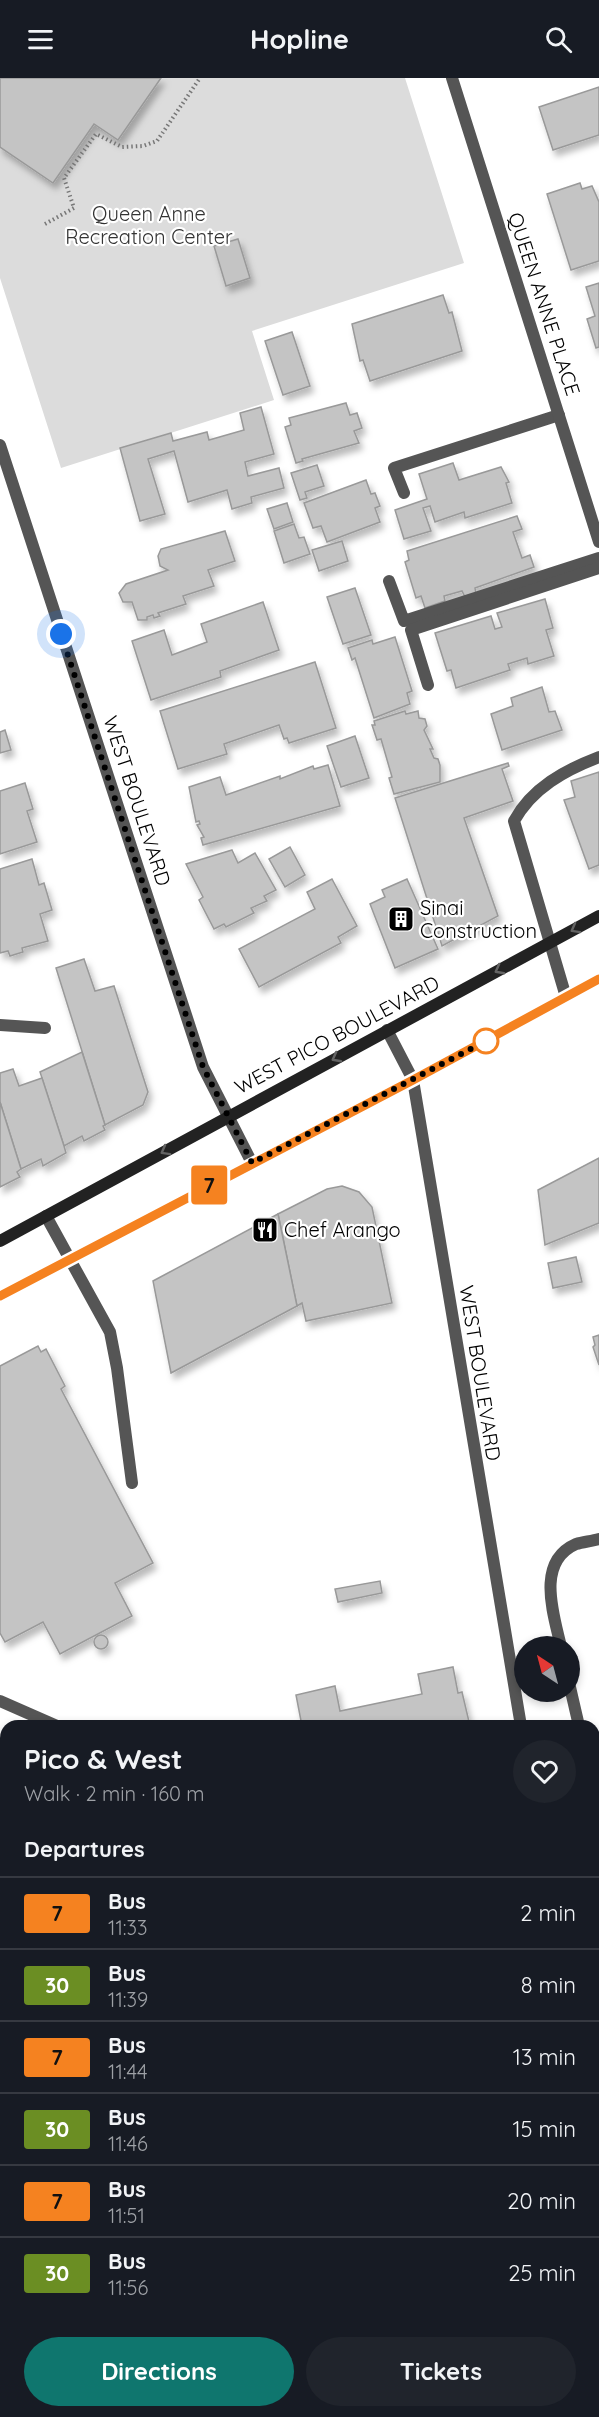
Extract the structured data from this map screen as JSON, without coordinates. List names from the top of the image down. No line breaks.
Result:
{"streets":{"main road":["WEST PICO BOULEVARD"],"street":["QUEEN ANNE PLACE","WEST BOULEVARD"]},"crossings":[["WEST BOULEVARD","WEST PICO BOULEVARD"]],"parks":["Queen Anne Recreation Center"],"places":{"building":["Sinai Construction"],"restaurant":["Chef Arango"]},"lines":["bus line 7"],"north":"top left","page":{"header":"Hopline","on_map":"7","heading":[["Pico & West","Walk · 2 min · 160 m"],"Departures"],"list":[{"mark":"7","name":"Bus","note":"11:33","value":"2 min"},{"mark":"30","name":"Bus","note":"11:39","value":"8 min"},{"mark":"7","name":"Bus","note":"11:44","value":"13 min"},{"mark":"30","name":"Bus","note":"11:46","value":"15 min"},{"mark":"7","name":"Bus","note":"11:51","value":"20 min"},{"mark":"30","name":"Bus","note":"11:56","value":"25 min"}],"buttons":["Directions","Tickets"]}}
